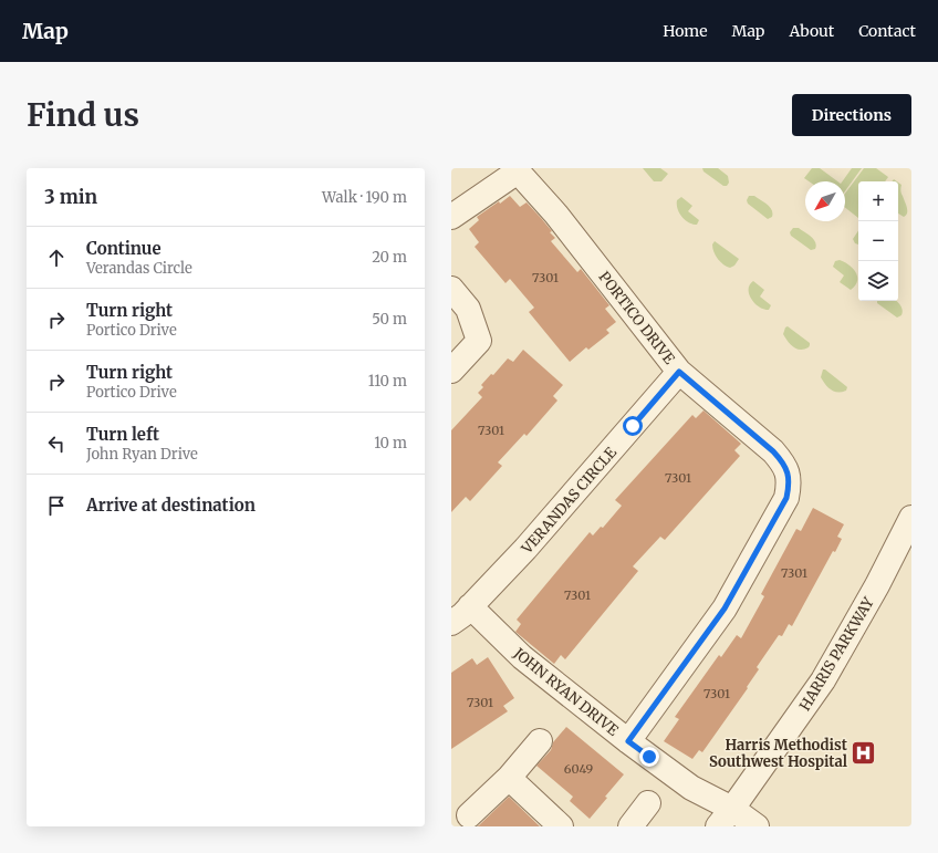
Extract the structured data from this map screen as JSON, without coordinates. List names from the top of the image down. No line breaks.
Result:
{"streets":{"street":["PORTICO DRIVE","VERANDAS CIRCLE","HARRIS PARKWAY","JOHN RYAN DRIVE"]},"crossings":[["PORTICO DRIVE","VERANDAS CIRCLE"],["PORTICO DRIVE","JOHN RYAN DRIVE"],["VERANDAS CIRCLE","JOHN RYAN DRIVE"],["HARRIS PARKWAY","JOHN RYAN DRIVE"]],"places":{"hospital":["Harris Methodist Southwest Hospital"]},"house_numbers":["7301","7301","7301","7301","7301","7301","7301","6049"],"north":"bottom left","page":{"header":"Map","nav":["Home","Map","About","Contact"],"buttons":"Directions","title":"Find us","heading":["3 min","Walk · 190 m"],"map_buttons":["+","−"],"list":[["Continue","Verandas Circle","20 m"],["Turn right","Portico Drive","50 m"],["Turn right","Portico Drive","110 m"],["Turn left","John Ryan Drive","10 m"],"Arrive at destination"]}}
